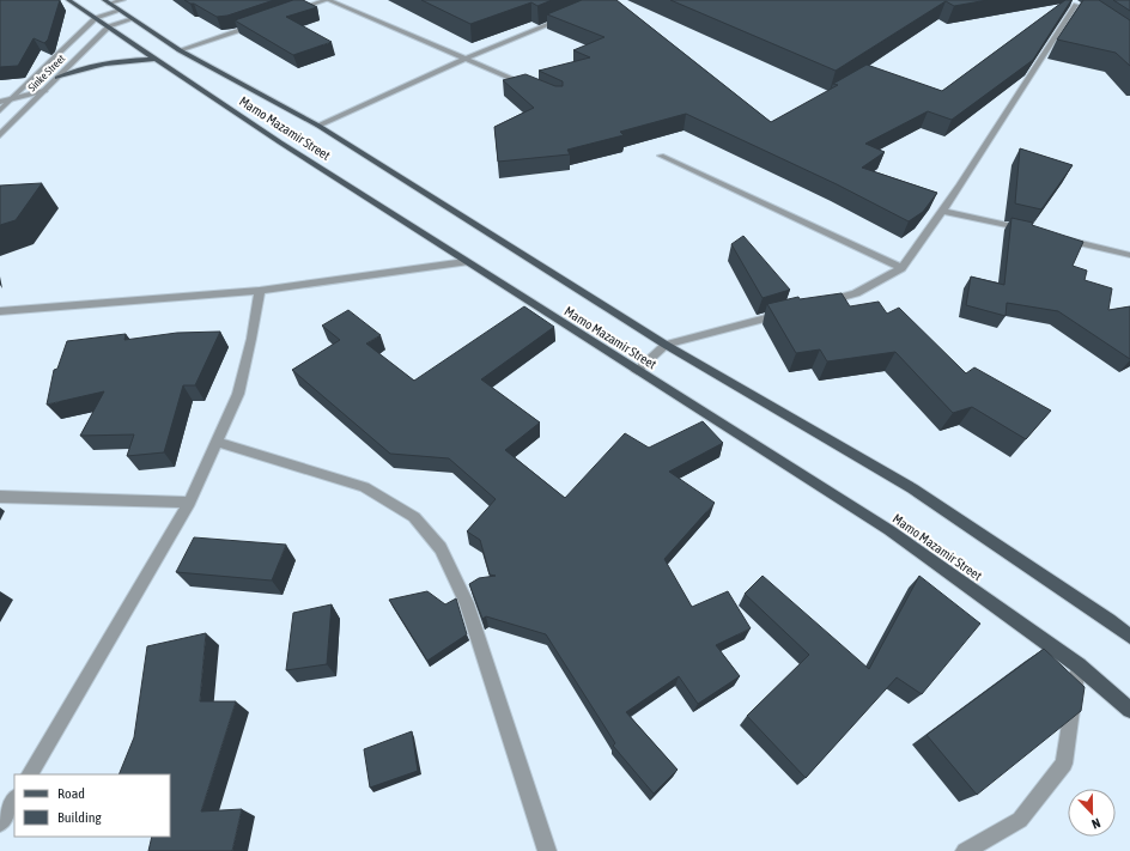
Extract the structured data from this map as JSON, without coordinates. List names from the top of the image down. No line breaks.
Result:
{"streets":{"main road":["Mamo Mazamir Street"],"street":["Sinke Street"]},"crossings":[["Sinke Street","Mamo Mazamir Street"]],"legend":["Road","Building"],"north":"bottom"}
